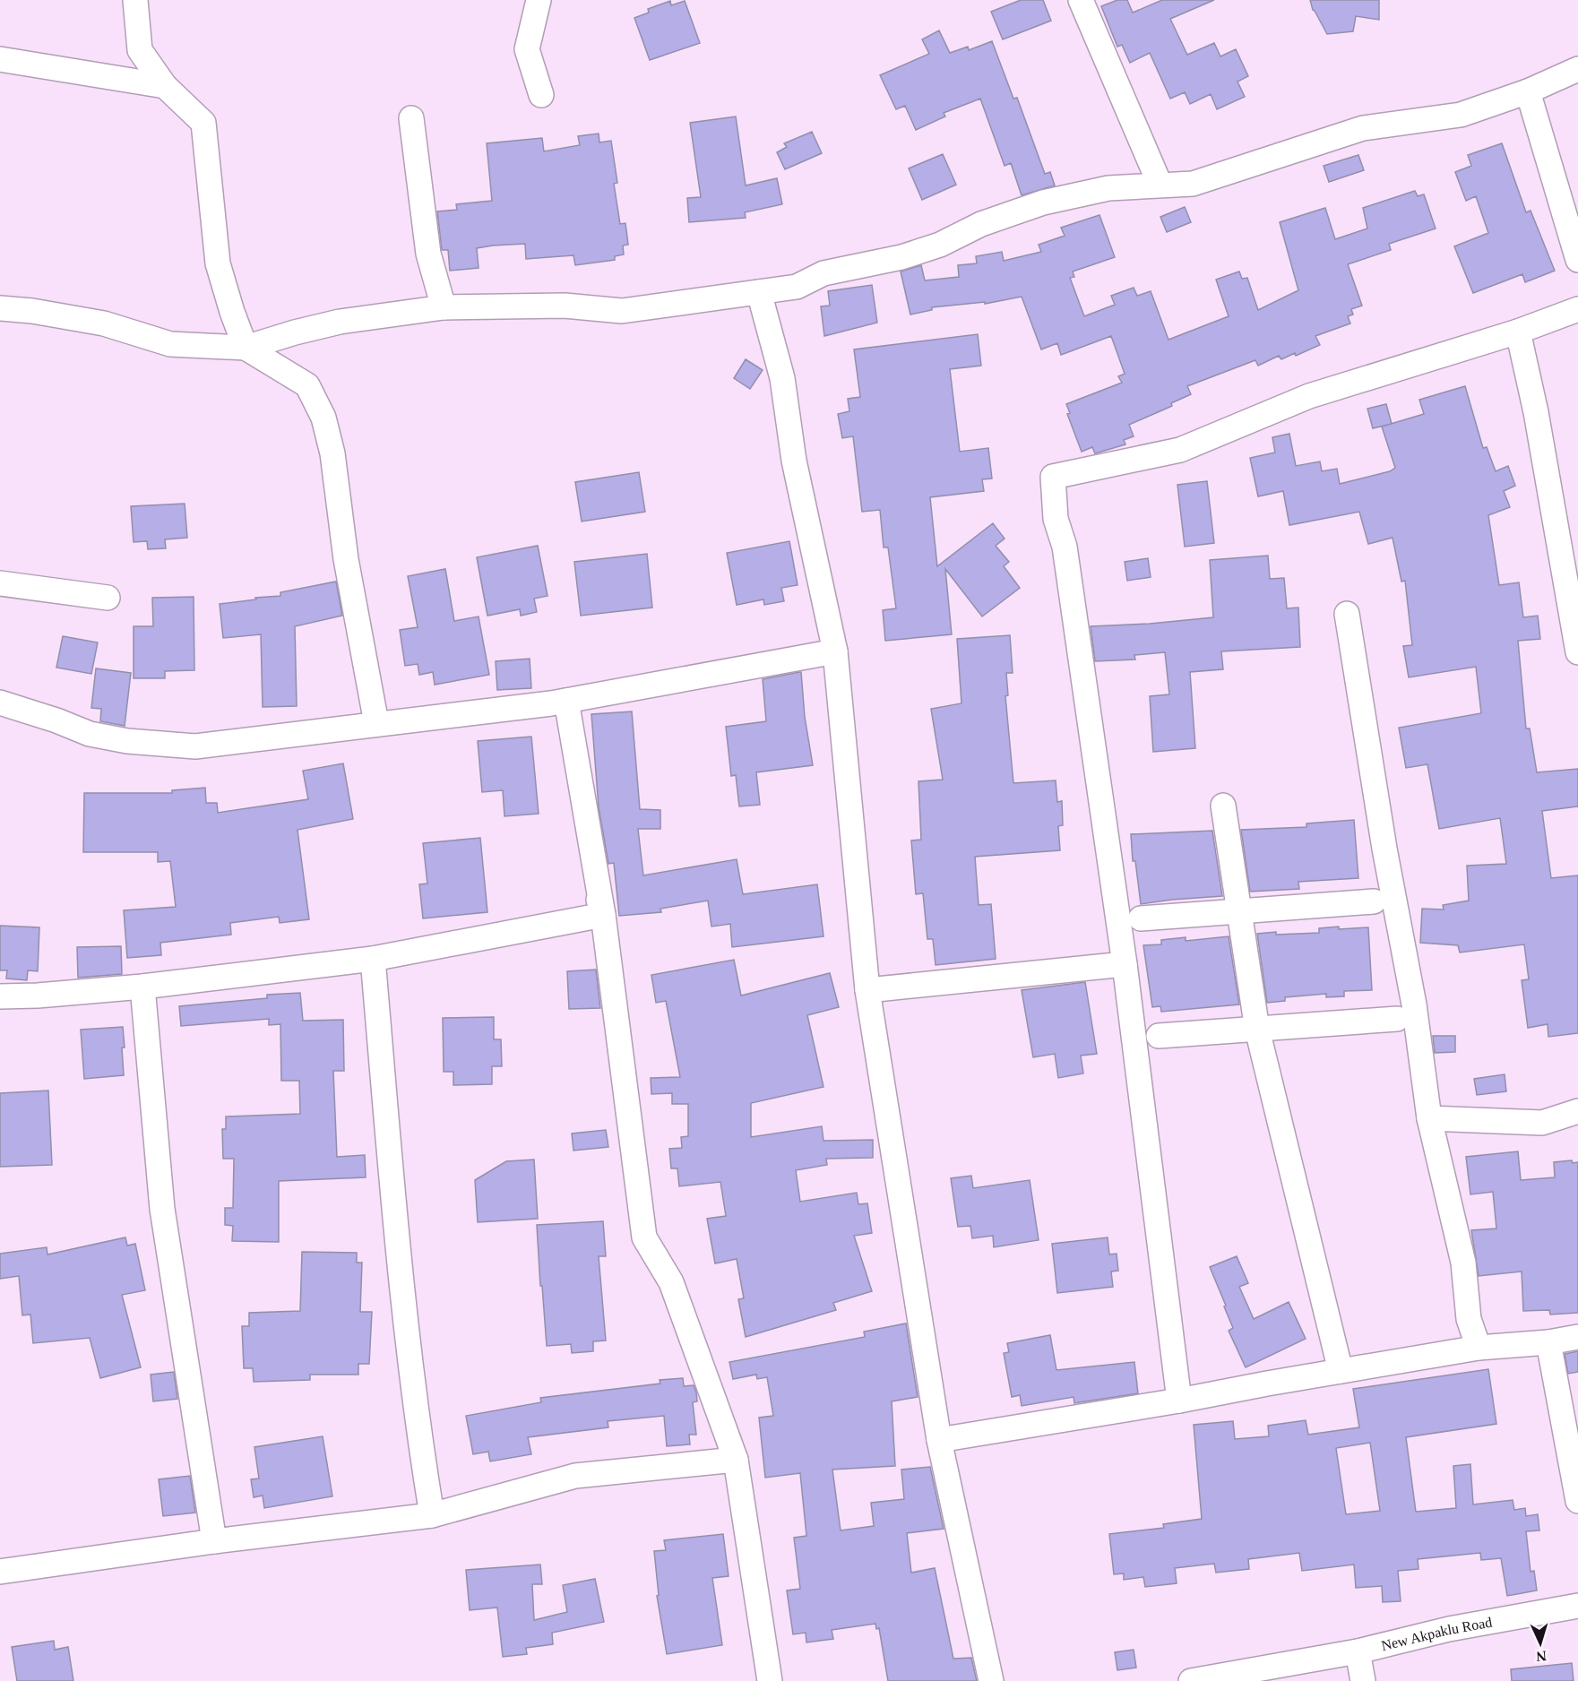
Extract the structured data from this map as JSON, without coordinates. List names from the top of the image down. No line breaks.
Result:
{"streets":{"street":["New Akpaklu Road"]},"north":"bottom"}
